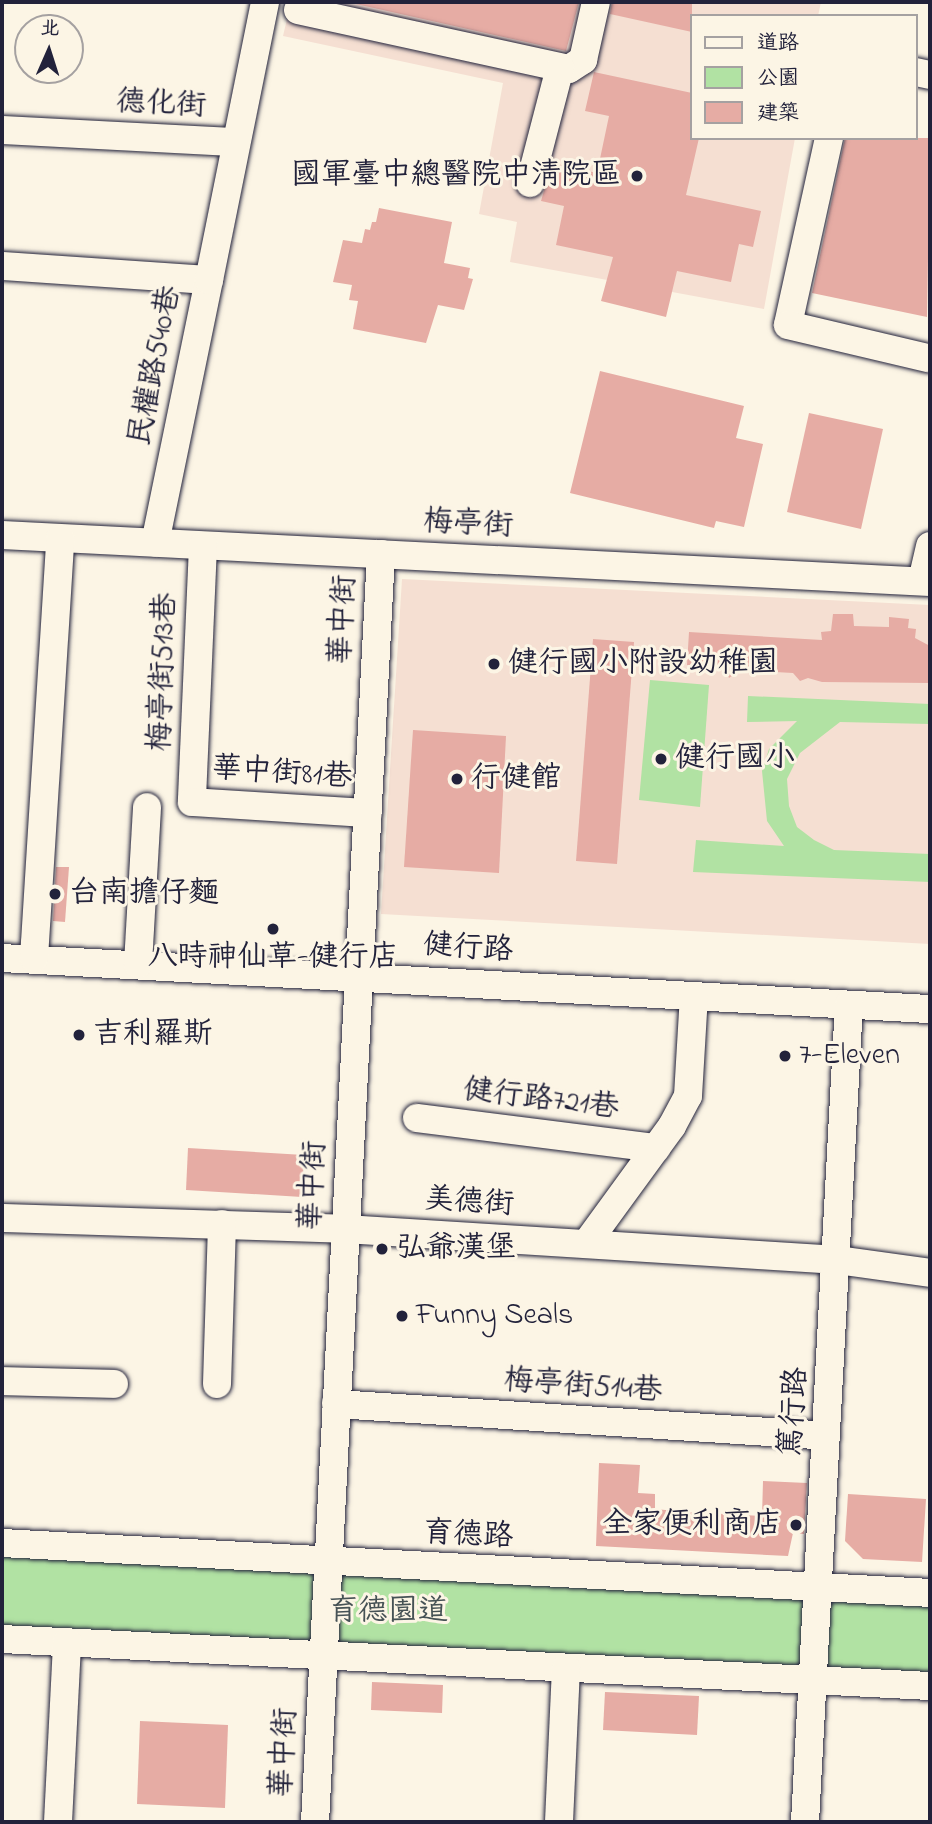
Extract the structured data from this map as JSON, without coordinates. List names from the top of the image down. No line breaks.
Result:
{"streets":{"street":["德化街","民權路540巷","梅亭街","華中街","梅亭街513巷","華中街81巷","健行路","健行路721巷","美德街","梅亭街514巷","篤行路","育德路"]},"crossings":[["民權路540巷","梅亭街"],["梅亭街","華中街"],["梅亭街","梅亭街513巷"],["華中街","華中街81巷"],["華中街","健行路"],["華中街","美德街"],["華中街","梅亭街514巷"],["華中街","育德路"],["梅亭街513巷","華中街81巷"],["健行路","健行路721巷"],["健行路","篤行路"],["健行路721巷","美德街"],["美德街","篤行路"],["梅亭街514巷","篤行路"],["篤行路","育德路"]],"parks":["育德園道"],"places":["國軍臺中總醫院中清院區","健行國小附設幼稚園","健行國小","行健館","台南擔仔麵","八時神仙草-健行店","吉利羅斯","7-Eleven","弘爺漢堡","Funny Seals","全家便利商店"],"legend":["道路","公園","建築"],"north":"top"}
